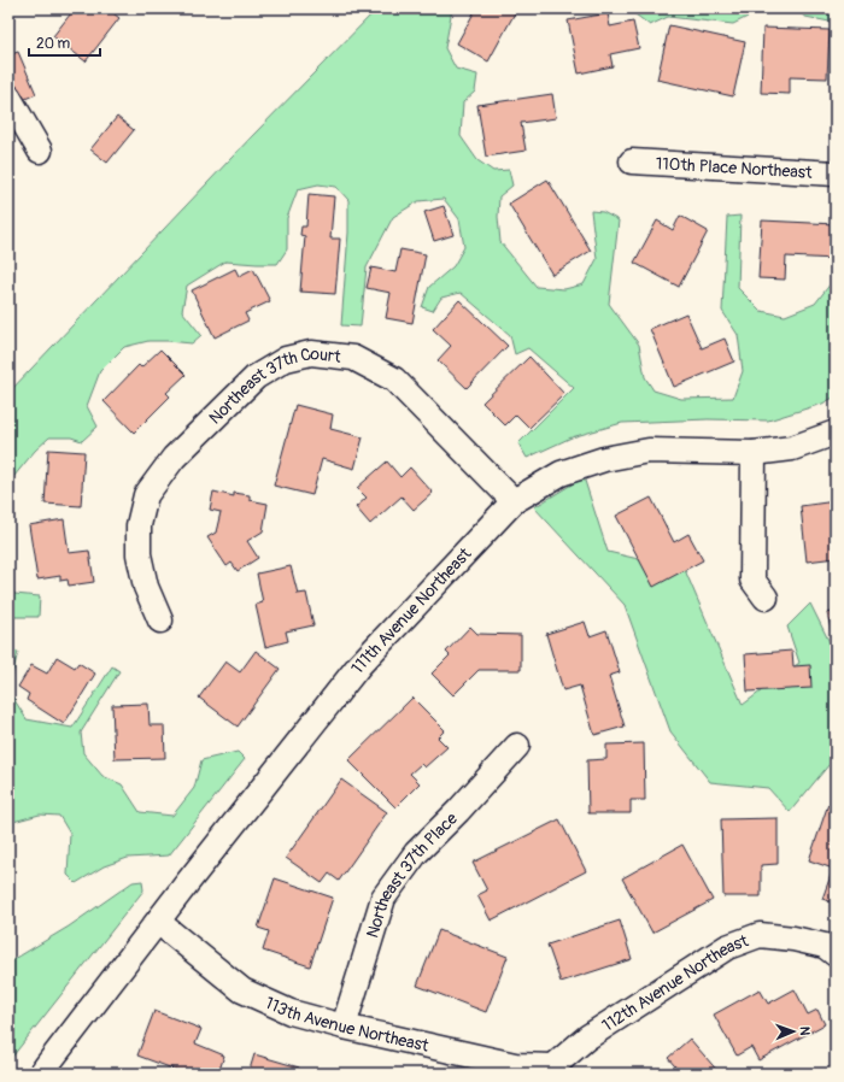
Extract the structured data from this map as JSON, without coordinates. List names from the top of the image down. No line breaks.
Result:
{"streets":{"street":["110th Place Northeast","Northeast 37th Court","111th Avenue Northeast","Northeast 37th Place","112th Avenue Northeast","113th Avenue Northeast"]},"crossings":[["Northeast 37th Court","111th Avenue Northeast"],["111th Avenue Northeast","113th Avenue Northeast"],["Northeast 37th Place","113th Avenue Northeast"],["112th Avenue Northeast","113th Avenue Northeast"]],"scale_bar":"20 m","north":"right"}
